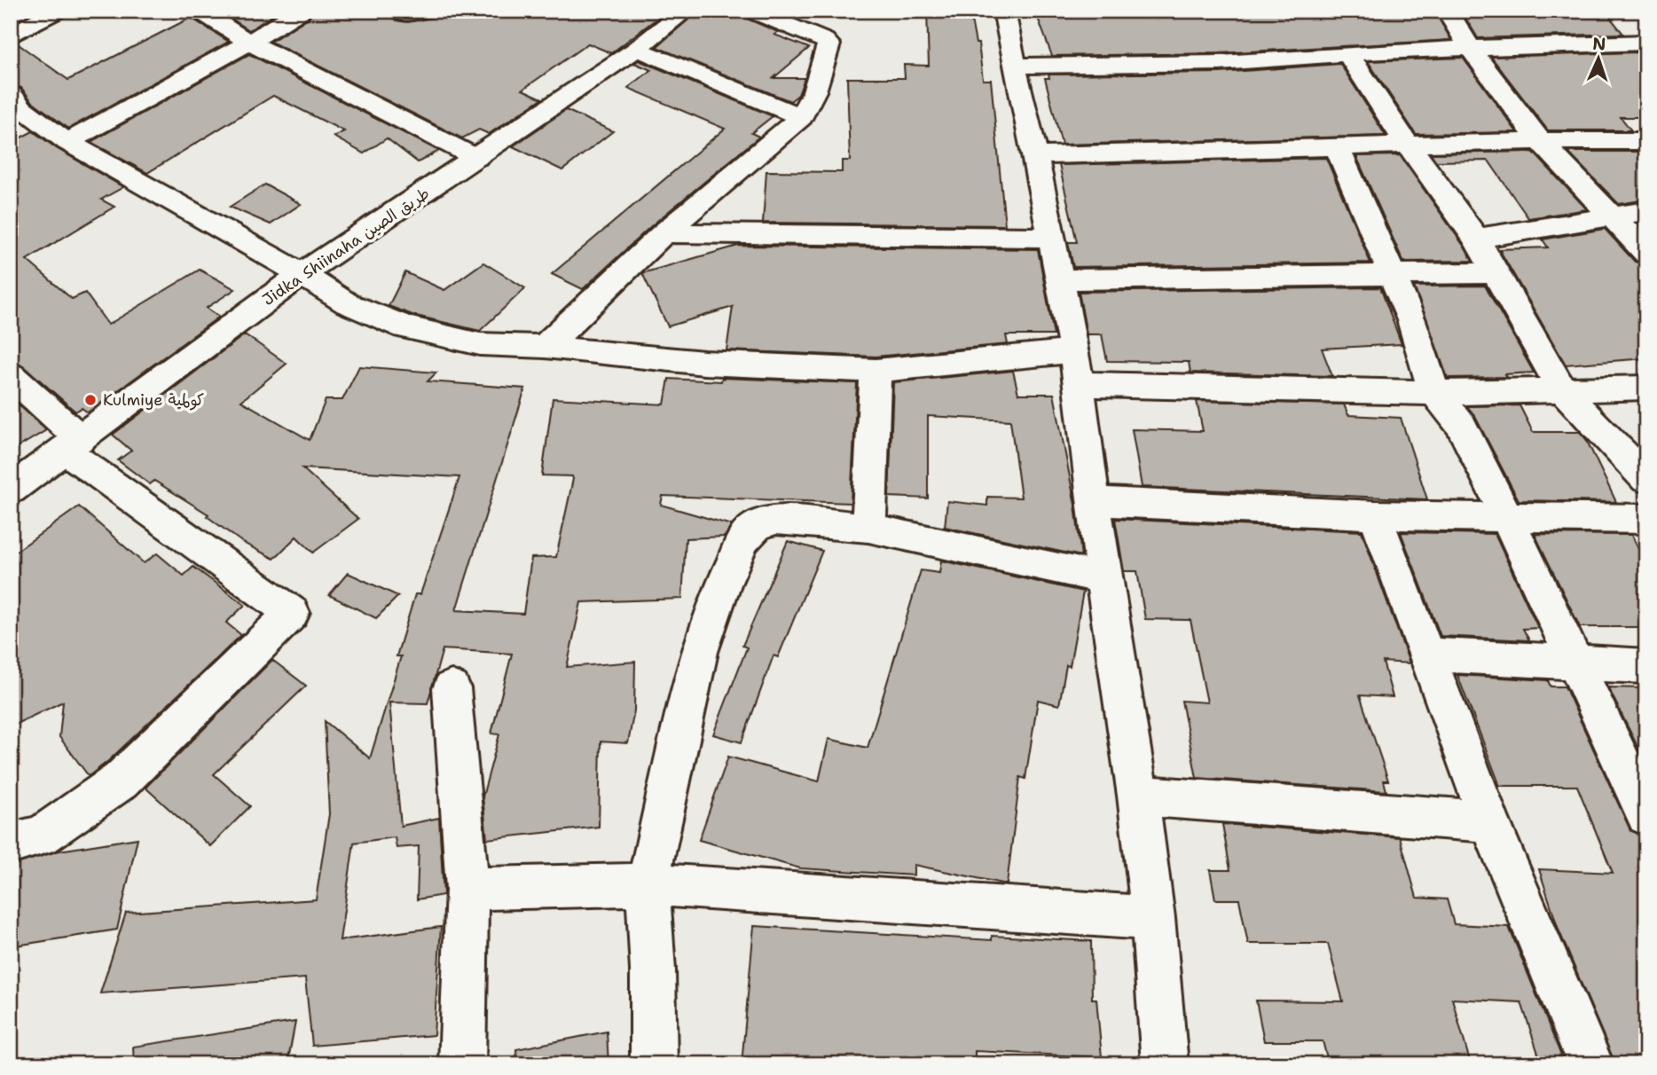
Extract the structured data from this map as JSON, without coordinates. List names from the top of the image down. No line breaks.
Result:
{"streets":{"street":["Jidka Shiinaha طريق الصين"]},"places":["Kulmiye كولمية"],"north":"top"}
